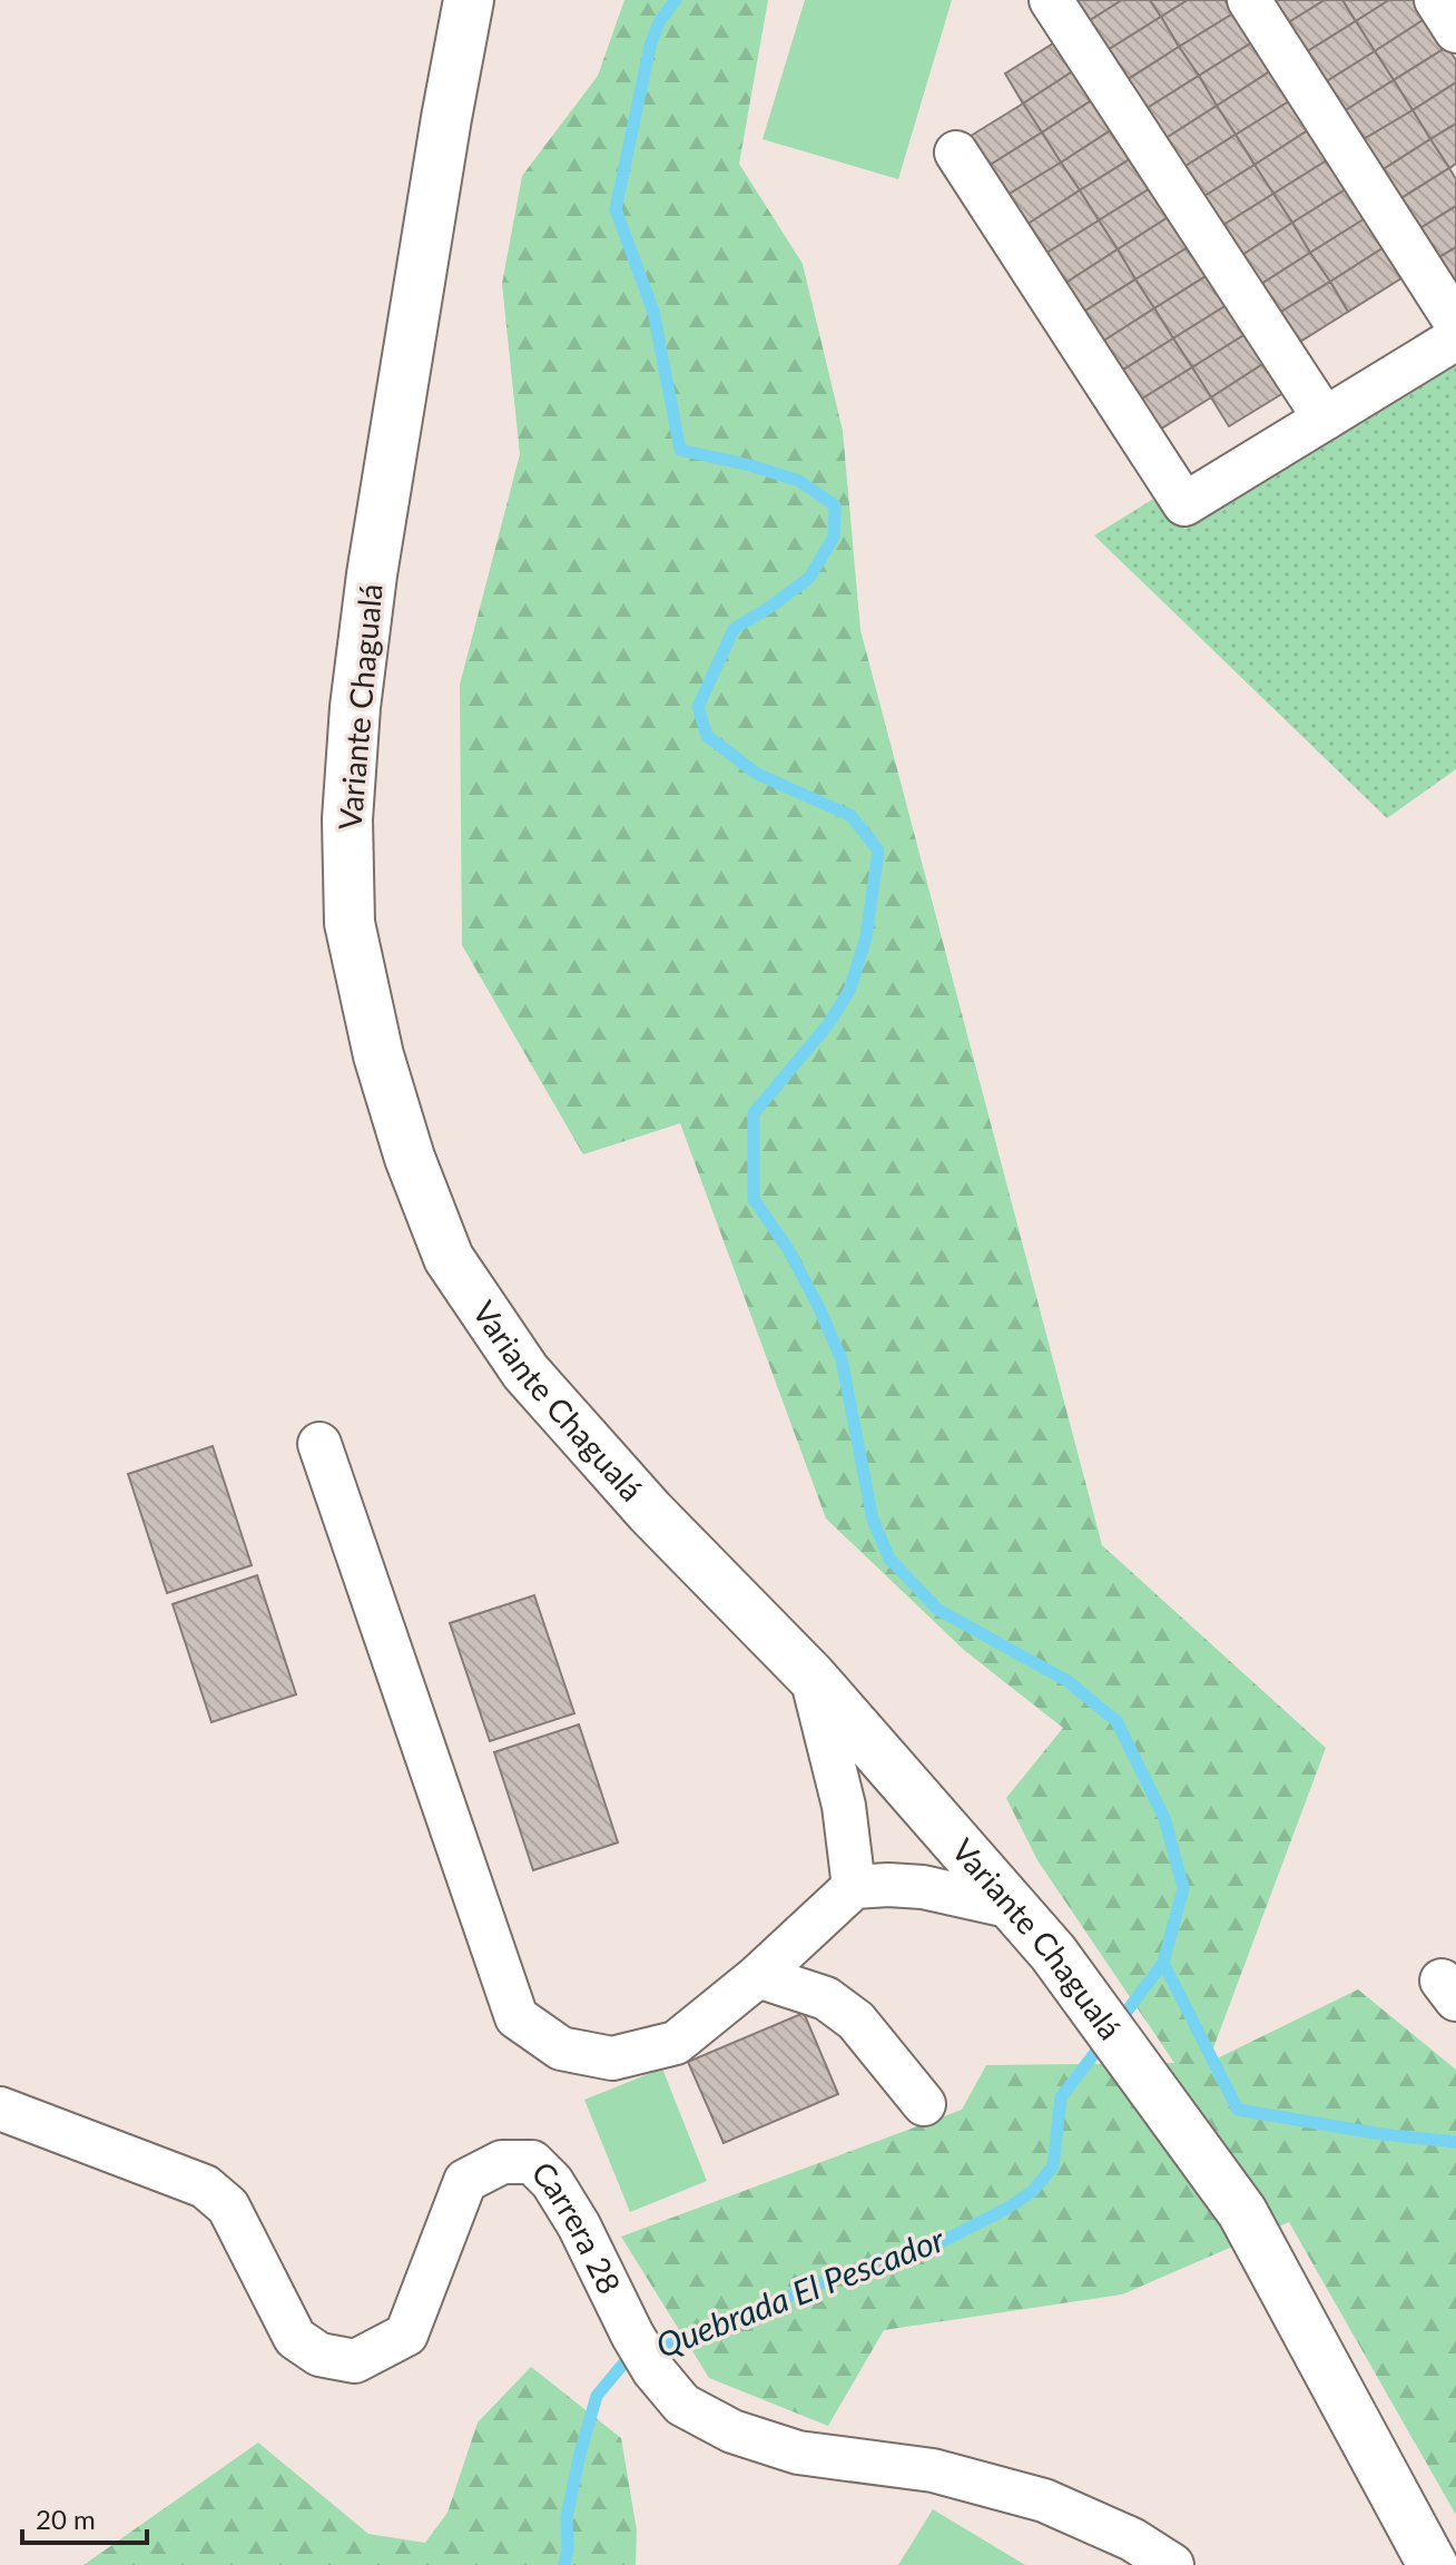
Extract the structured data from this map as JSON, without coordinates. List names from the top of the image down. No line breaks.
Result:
{"streets":{"highway":["Variante Chagualá"],"street":["Carrera 28"]},"water":["Quebrada El Pescador"],"scale_bar":"20 m"}
